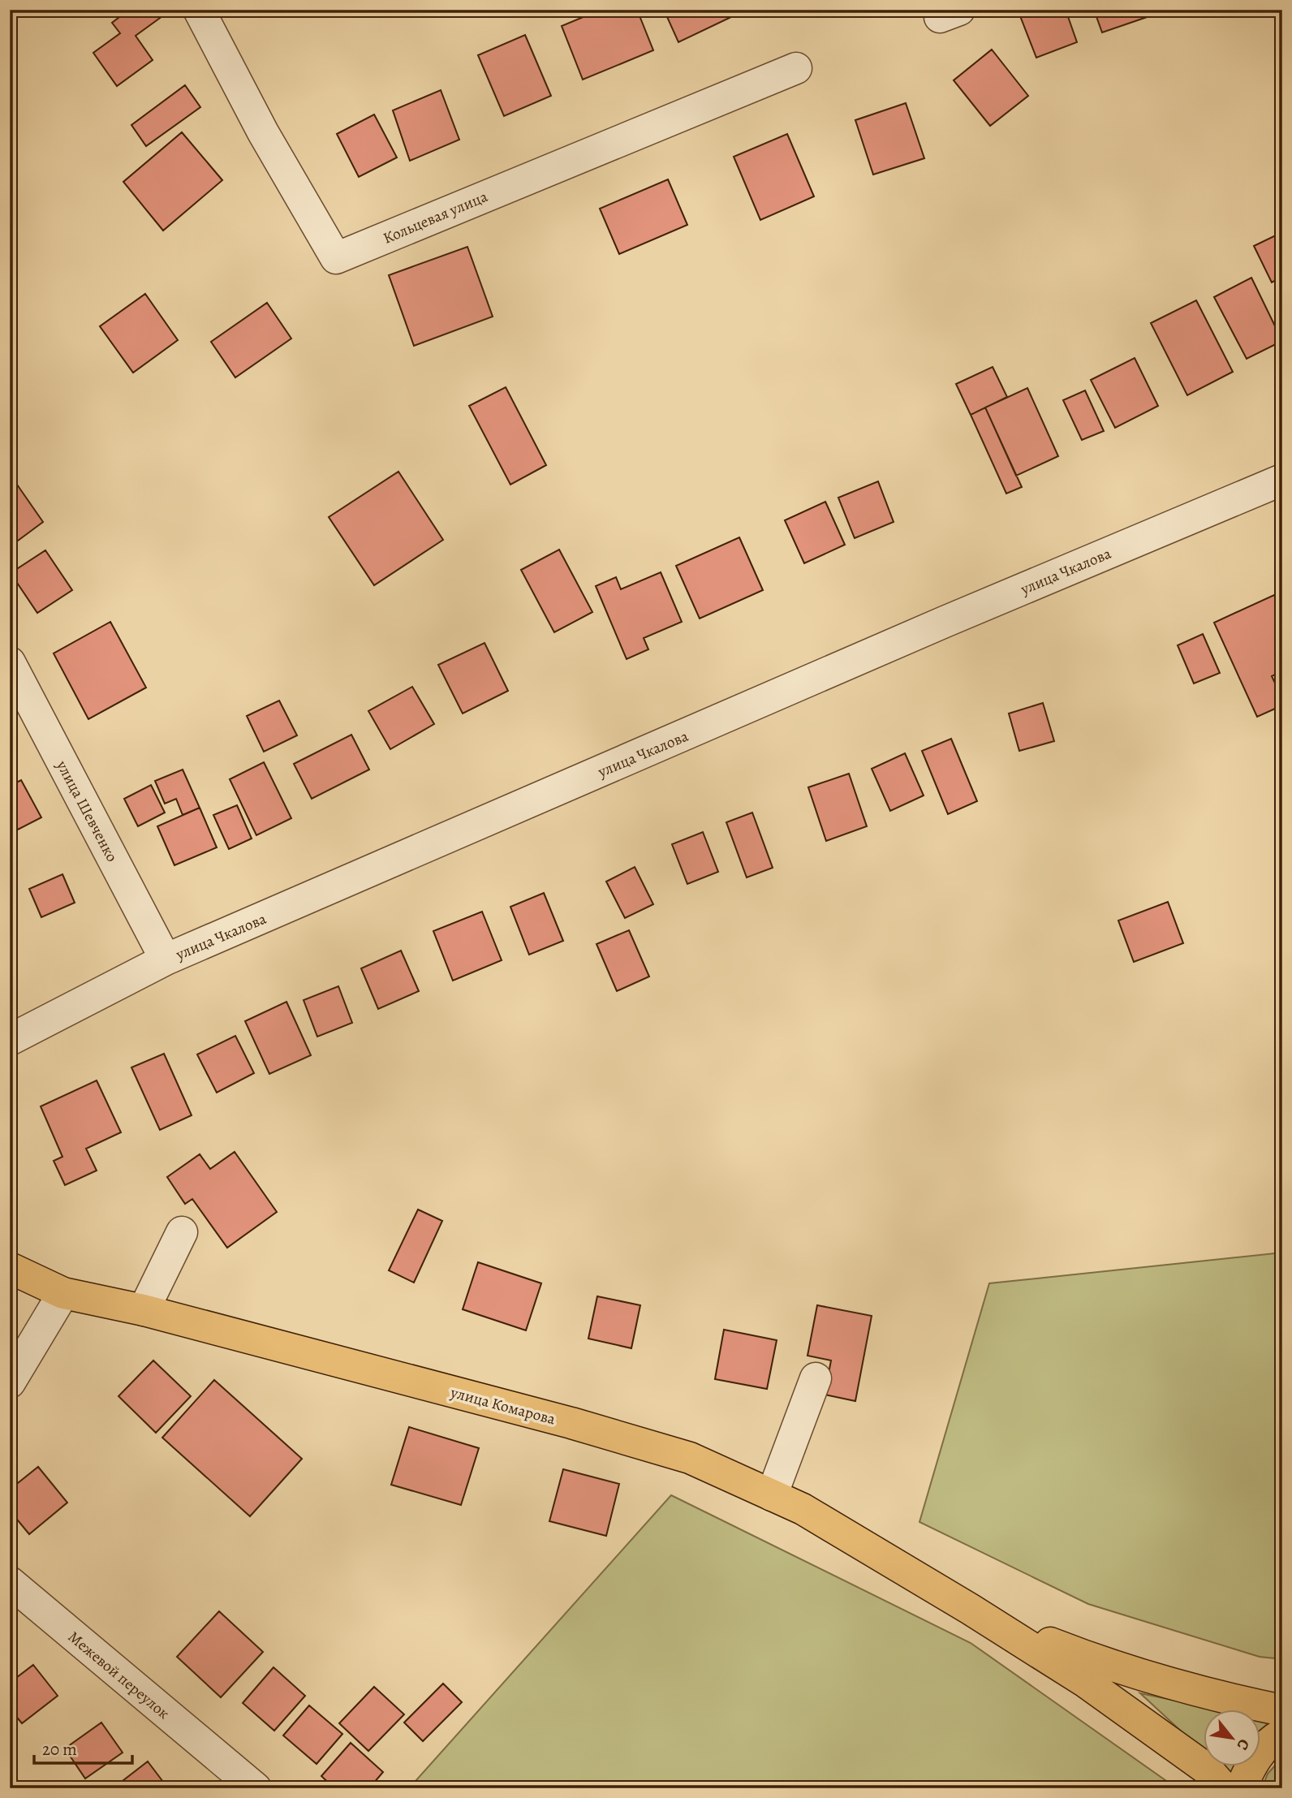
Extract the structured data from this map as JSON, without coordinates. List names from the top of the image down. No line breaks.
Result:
{"streets":{"main road":["улица Комарова"],"street":["Кольцевая улица","улица Чкалова","улица Шевченко","Межевой переулок"]},"crossings":[["улица Чкалова","улица Шевченко"]],"scale_bar":"20 m","north":"bottom right"}
